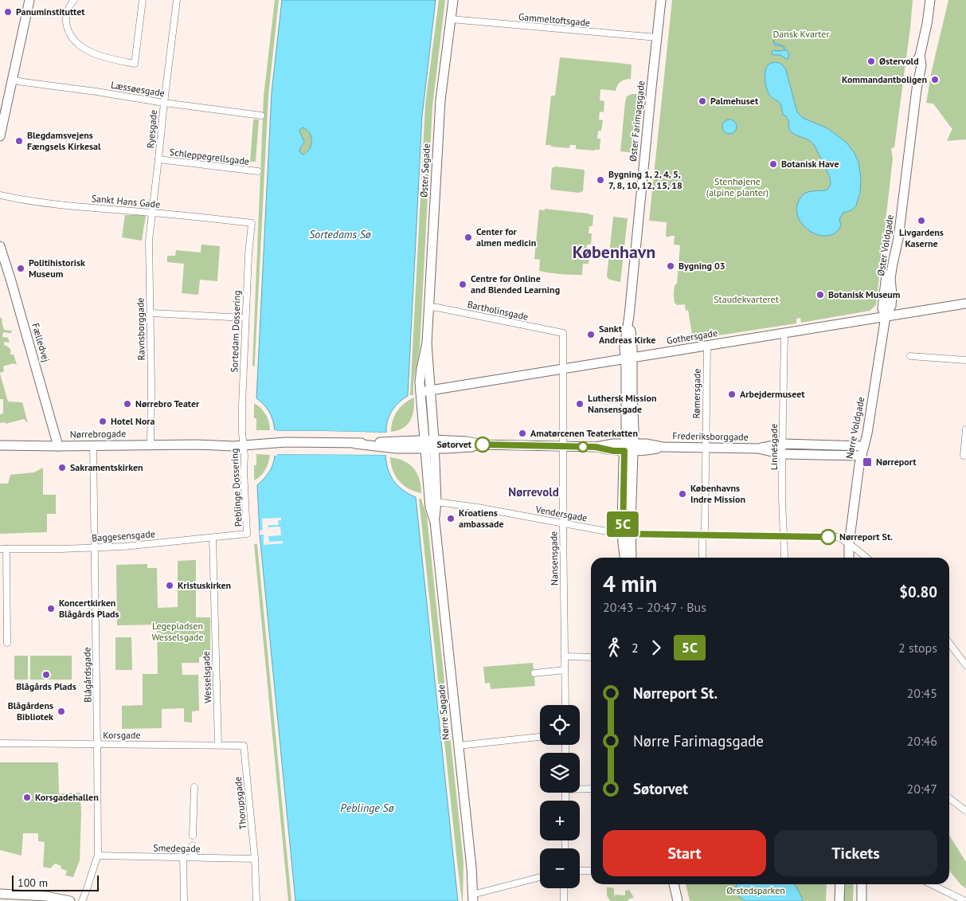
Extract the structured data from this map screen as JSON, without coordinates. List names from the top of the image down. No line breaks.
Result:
{"streets":{"street":["Gammeltoftsgade","Læssøesgade","Øster Farimagsgade","Ryesgade","Schleppegrellsgade","Øster Søgade","Sankt Hans Gade","Øster Voldgade","Bartholinsgade","Ravnsborggade","Sortedam Dossering","Gothersgade","Fælledvej","Rømersgade","Nørre Voldgade","Nørrebrogade","Frederiksborggade","Linnésgade","Peblinge Dossering","Vendersgade","Baggesensgade","Nansensgade","Blågårdsgade","Wesselsgade","Nørre Søgade","Korsgade","Thorupsgade","Smedegade"]},"crossings":[["Gammeltoftsgade","Øster Farimagsgade"],["Gammeltoftsgade","Øster Søgade"],["Læssøesgade","Ryesgade"],["Øster Farimagsgade","Gothersgade"],["Øster Farimagsgade","Frederiksborggade"],["Øster Farimagsgade","Vendersgade"],["Ryesgade","Schleppegrellsgade"],["Ryesgade","Sankt Hans Gade"],["Ryesgade","Ravnsborggade"],["Øster Søgade","Bartholinsgade"],["Sankt Hans Gade","Ravnsborggade"],["Sankt Hans Gade","Sortedam Dossering"],["Øster Voldgade","Gothersgade"],["Øster Voldgade","Nørre Voldgade"],["Bartholinsgade","Nansensgade"],["Ravnsborggade","Nørrebrogade"],["Sortedam Dossering","Nørrebrogade"],["Sortedam Dossering","Peblinge Dossering"],["Gothersgade","Rømersgade"],["Gothersgade","Nørre Voldgade"],["Gothersgade","Linnésgade"],["Gothersgade","Nansensgade"],["Fælledvej","Nørrebrogade"],["Rømersgade","Frederiksborggade"],["Rømersgade","Vendersgade"],["Nørre Voldgade","Frederiksborggade"],["Nørre Voldgade","Vendersgade"],["Nørrebrogade","Frederiksborggade"],["Nørrebrogade","Peblinge Dossering"],["Nørrebrogade","Blågårdsgade"],["Frederiksborggade","Linnésgade"],["Frederiksborggade","Nansensgade"],["Linnésgade","Vendersgade"],["Peblinge Dossering","Baggesensgade"],["Vendersgade","Nansensgade"],["Baggesensgade","Blågårdsgade"],["Baggesensgade","Wesselsgade"],["Blågårdsgade","Korsgade"],["Blågårdsgade","Smedegade"],["Wesselsgade","Korsgade"],["Korsgade","Thorupsgade"],["Thorupsgade","Smedegade"]],"districts":["København","Nørrevold"],"water":["Sortedams Sø","Peblinge Sø"],"parks":["Dansk Kvarter","Stenhøjene (alpine planter)","Staudekvarteret","Legepladsen Wesselsgade","Ørstedsparken"],"places":{"other":["Panuminstituttet","Østervold","Kommandantboligen","Palmehuset","Blegdamsvejens Fængsels Kirkesal","Botanisk Have","Bygning 1, 2, 4, 5, 7, 8, 10, 12, 15, 18","Livgardens Kaserne","Center for almen medicin","Bygning 03","Politihistorisk Museum","Centre for Online and Blended Learning","Botanisk Museum","Sankt Andreas Kirke","Arbejdermuseet","Nørrebro Teater","Luthersk Mission Nansensgade","Hotel Nora","Amatørcenen Teaterkatten","Søtorvet","Sakramentskirken","Københavns Indre Mission","Kroatiens ambassade","Nørreport St.","Kristuskirken","Koncertkirken Blågårds Plads","Blågårds Plads","Blågårdens Bibliotek","Korsgadehallen"],"transit":["Nørreport"]},"lines":["bus line 5C"],"scale_bar":"100 m","page":{"on_map":"5C","heading":["4 min","20:43 – 20:47 · Bus","$0.80"],"legs":["2","5C","2 stops"],"list":[{"name":"Nørreport St.","value":"20:45"},{"name":"Nørre Farimagsgade","value":"20:46"},{"name":"Søtorvet","value":"20:47"}],"map_buttons":["+","−"],"buttons":["Start","Tickets"],"scale":"100 m"}}
